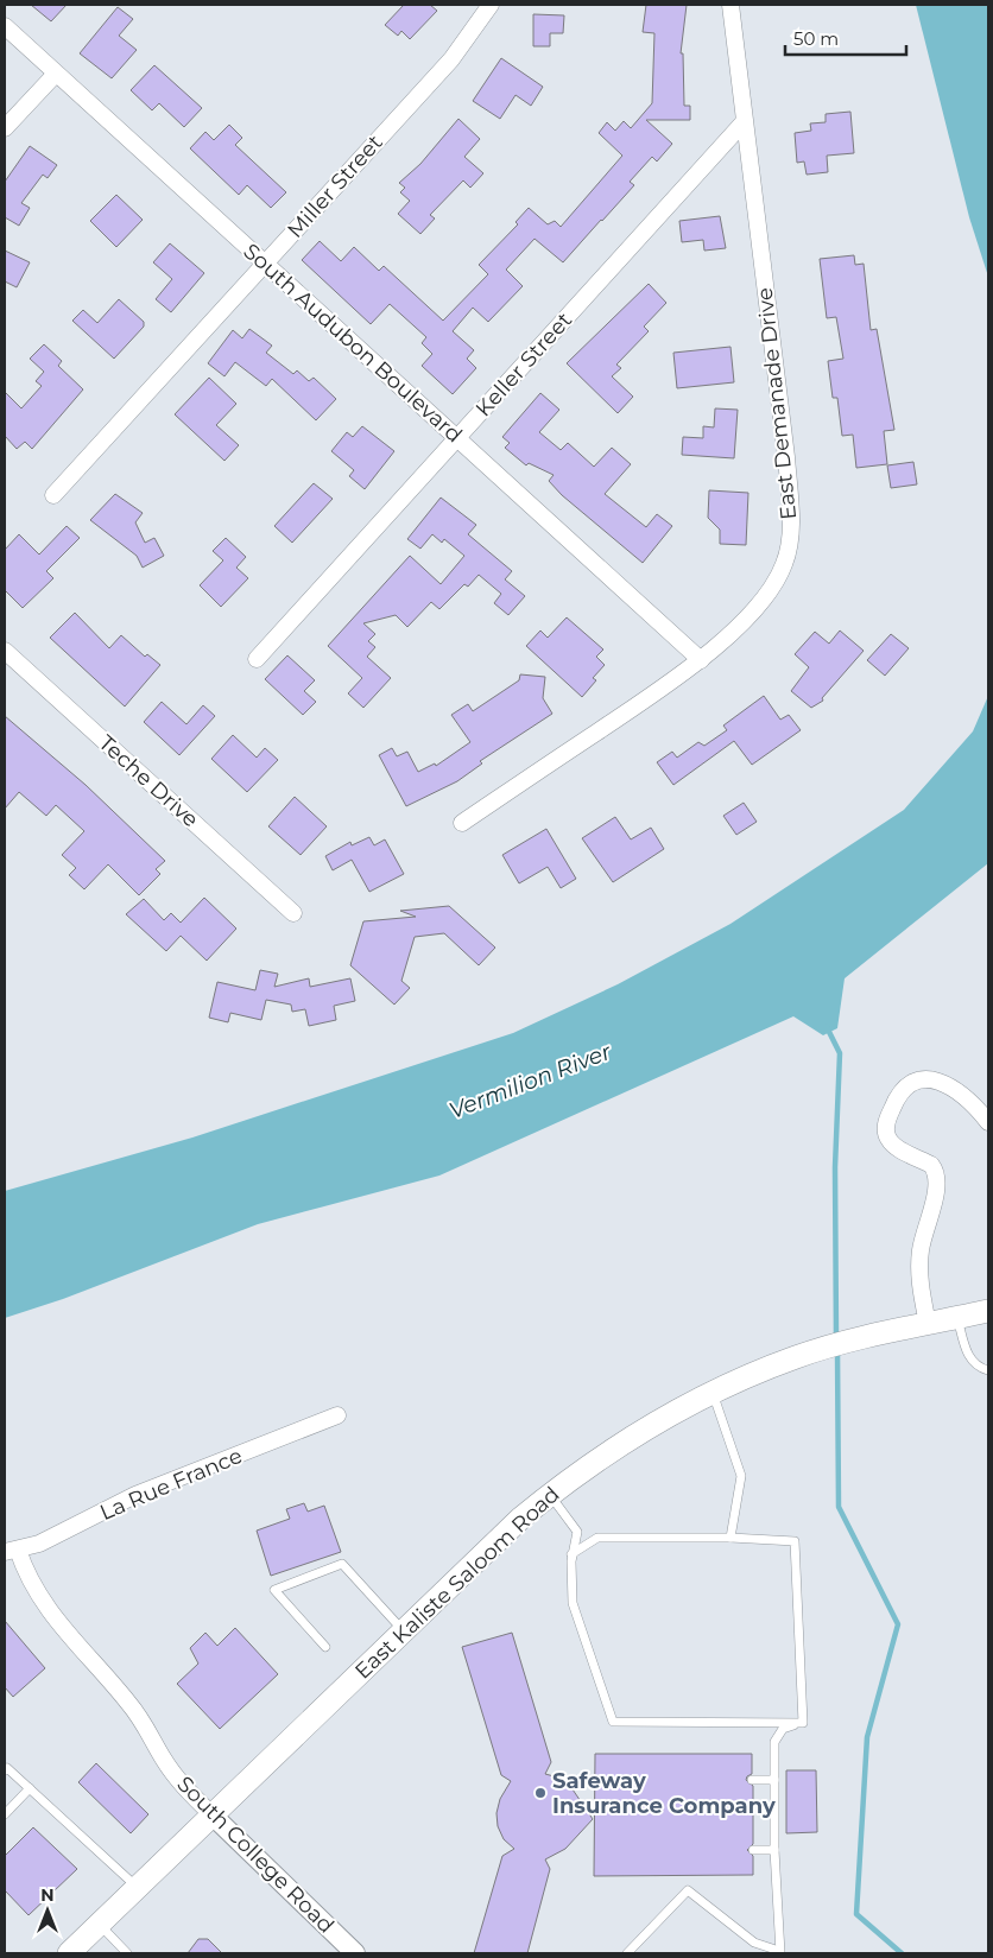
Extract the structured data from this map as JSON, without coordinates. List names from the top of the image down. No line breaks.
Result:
{"streets":{"main road":["East Kaliste Saloom Road"],"street":["Miller Street","South Audubon Boulevard","Keller Street","East Demanade Drive","Teche Drive","La Rue France","South College Road"]},"crossings":[["Miller Street","South Audubon Boulevard"],["South Audubon Boulevard","Keller Street"],["South Audubon Boulevard","East Demanade Drive"],["Keller Street","East Demanade Drive"],["La Rue France","South College Road"],["East Kaliste Saloom Road","South College Road"]],"water":["Vermilion River"],"places":["Safeway Insurance Company"],"scale_bar":"50 m","north":"top"}
